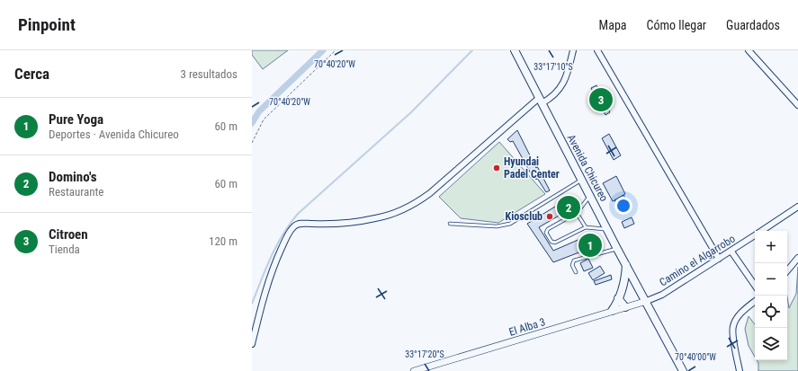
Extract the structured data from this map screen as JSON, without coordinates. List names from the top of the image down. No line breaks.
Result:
{"streets":{"main road":["Avenida Chicureo"],"street":["Camino el Algarrobo","El Alba 3"]},"crossings":[["Avenida Chicureo","Camino el Algarrobo"],["Avenida Chicureo","El Alba 3"],["Camino el Algarrobo","El Alba 3"]],"places":["Hyundai Padel Center","Kiosclub"],"page":{"header":"Pinpoint","nav":["Mapa","Cómo llegar","Guardados"],"heading":["Cerca","3 resultados"],"pins":["3","2","1"],"list":[{"mark":"1","name":"Pure Yoga","note":"Deportes · Avenida Chicureo","value":"60 m"},{"mark":"2","name":"Domino's","note":"Restaurante","value":"60 m"},{"mark":"3","name":"Citroen","note":"Tienda","value":"120 m"}],"map_buttons":["+","−"]},"coordinates":["70°40'20\"W","33°17'10\"S","33°17'20\"S","70°40'00\"W"]}
